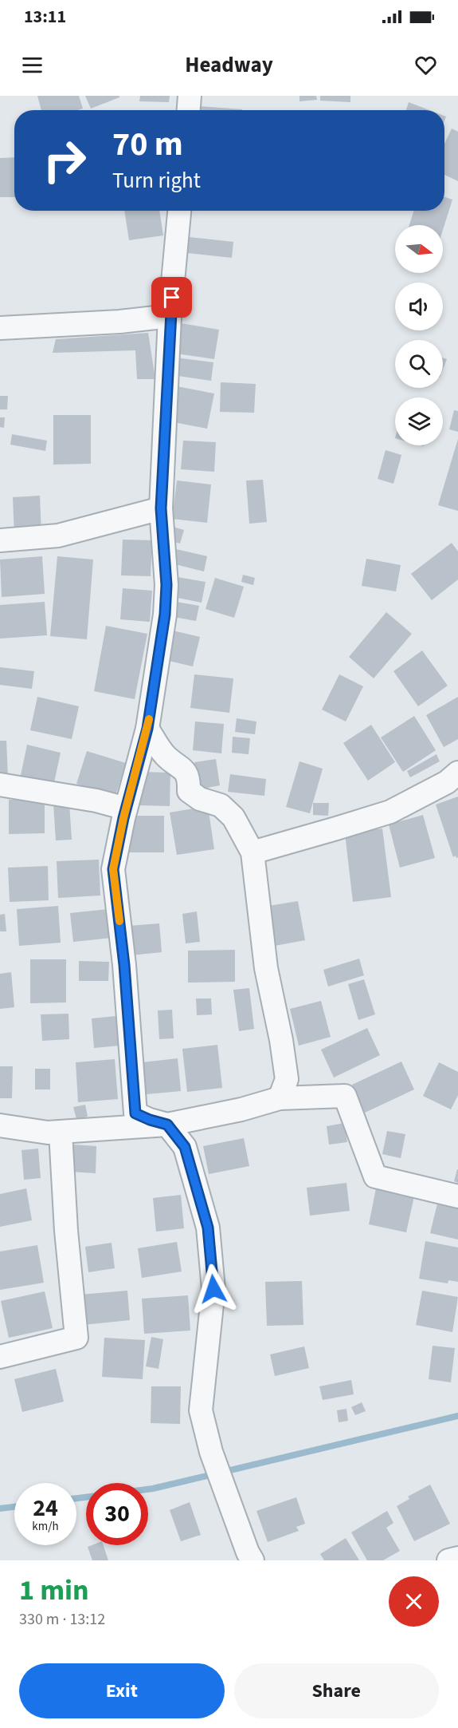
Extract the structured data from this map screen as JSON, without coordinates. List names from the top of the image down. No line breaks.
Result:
{"north":"right","page":{"status":"13:11","header":"Headway","turn":["70 m","Turn right"],"speed":"24 km/h","limit":"30","heading":["1 min","330 m · 13:12"],"buttons":["Exit","Share"]}}
